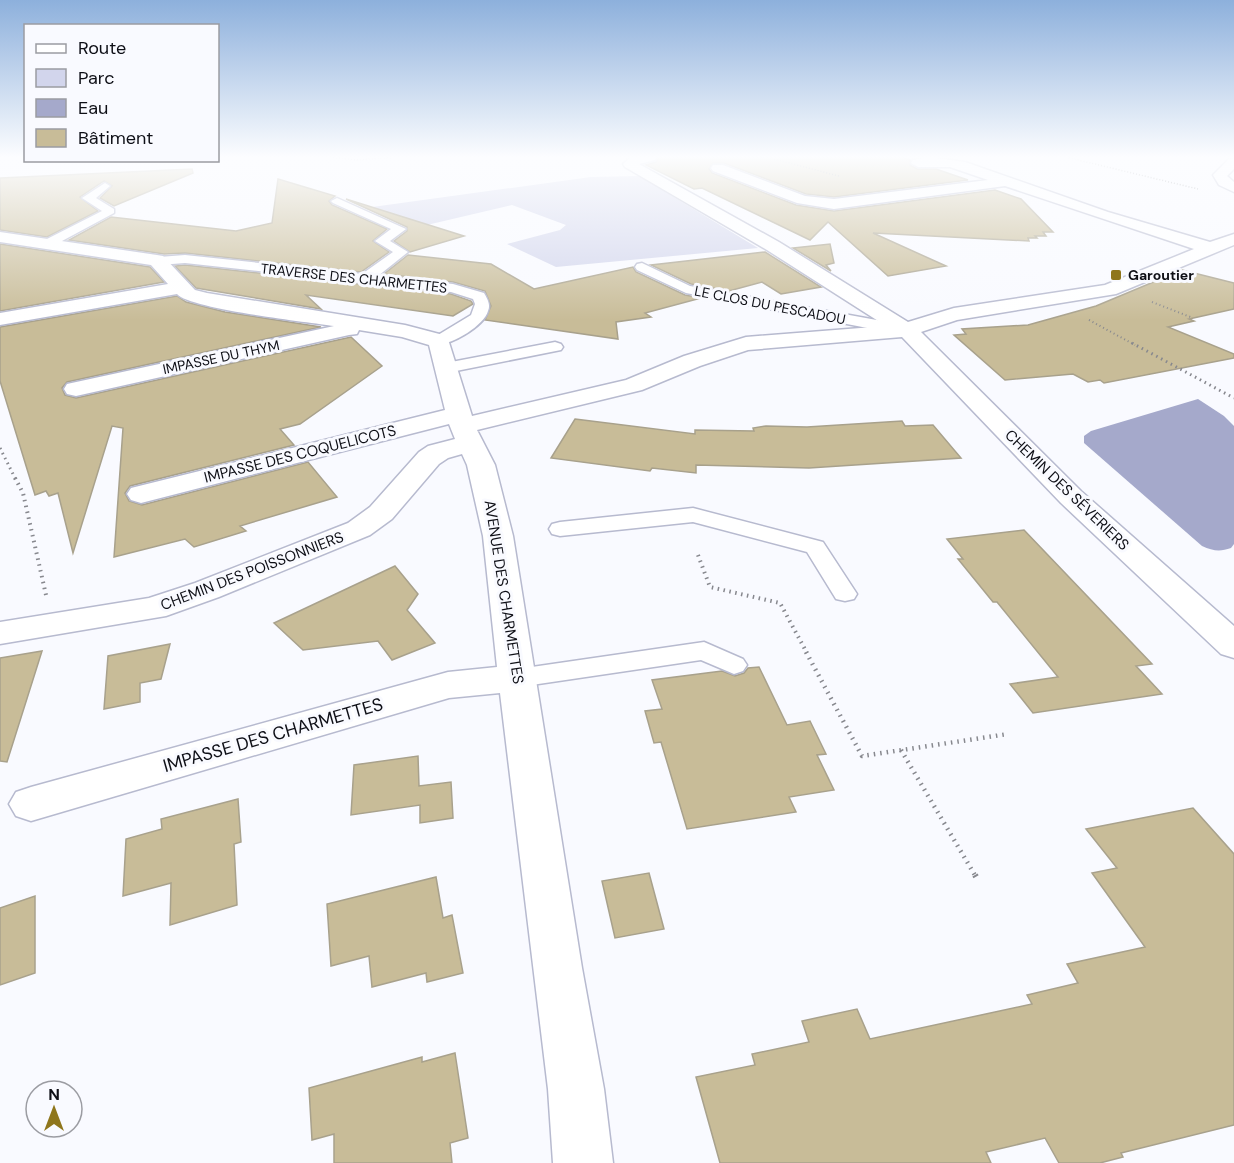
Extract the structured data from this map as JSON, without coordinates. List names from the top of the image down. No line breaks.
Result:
{"streets":{"street":["IMPASSE DU THYM","IMPASSE DES COQUELICOTS","CHEMIN DES SÉVERIERS","CHEMIN DES POISSONNIERS","AVENUE DES CHARMETTES","IMPASSE DES CHARMETTES"],"lane":["TRAVERSE DES CHARMETTES","LE CLOS DU PESCADOU"]},"crossings":[["TRAVERSE DES CHARMETTES","AVENUE DES CHARMETTES"],["LE CLOS DU PESCADOU","CHEMIN DES SÉVERIERS"],["LE CLOS DU PESCADOU","CHEMIN DES POISSONNIERS"],["IMPASSE DES COQUELICOTS","CHEMIN DES POISSONNIERS"],["IMPASSE DES COQUELICOTS","AVENUE DES CHARMETTES"],["CHEMIN DES SÉVERIERS","CHEMIN DES POISSONNIERS"],["CHEMIN DES POISSONNIERS","AVENUE DES CHARMETTES"],["AVENUE DES CHARMETTES","IMPASSE DES CHARMETTES"]],"places":{"transit":["Garoutier"]},"legend":["Route","Parc","Eau","Bâtiment"],"north":"top"}
